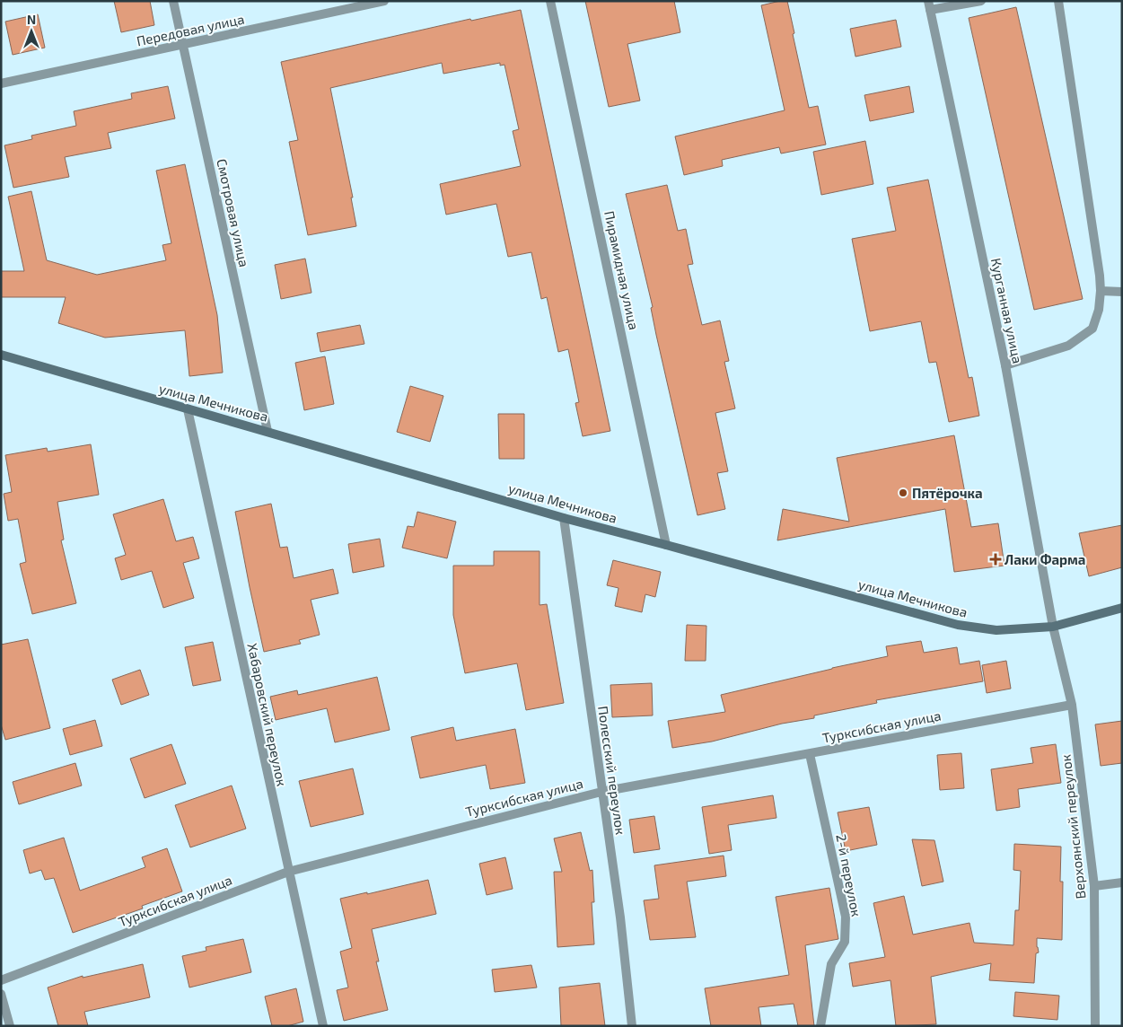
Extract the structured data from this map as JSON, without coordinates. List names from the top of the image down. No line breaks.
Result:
{"streets":{"main road":["улица Мечникова"],"street":["Передовая улица","Смотровая улица","Пирамидная улица","Курганная улица","Хабаровский переулок","Турксибская улица","Полесский переулок","Верхоянский переулок","2-й переулок"]},"crossings":[["Передовая улица","Смотровая улица"],["Смотровая улица","улица Мечникова"],["Пирамидная улица","улица Мечникова"],["Курганная улица","улица Мечникова"],["Курганная улица","Верхоянский переулок"],["улица Мечникова","Хабаровский переулок"],["улица Мечникова","Полесский переулок"],["улица Мечникова","Верхоянский переулок"],["Хабаровский переулок","Турксибская улица"],["Турксибская улица","Полесский переулок"],["Турксибская улица","Верхоянский переулок"],["Турксибская улица","2-й переулок"]],"places":{"other":["Пятёрочка"],"health":["Лаки Фарма"]},"north":"top"}
